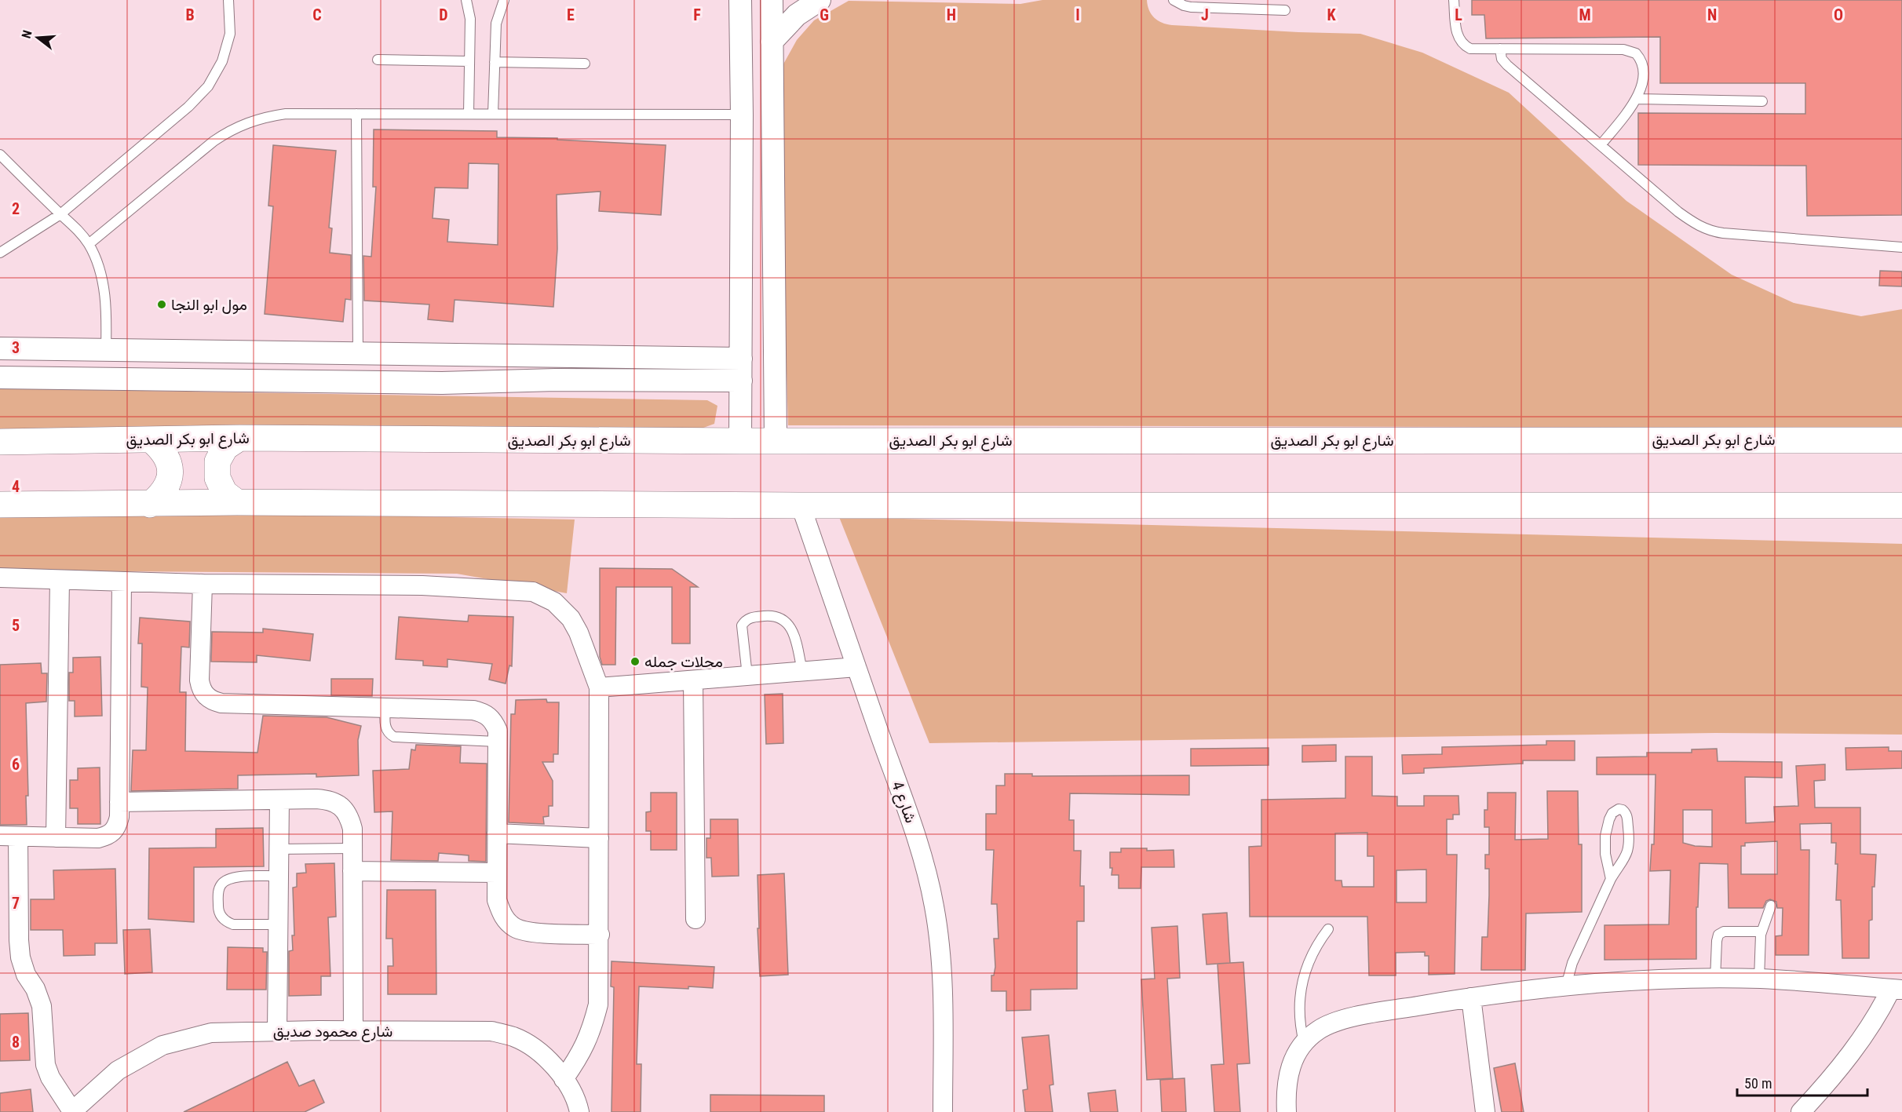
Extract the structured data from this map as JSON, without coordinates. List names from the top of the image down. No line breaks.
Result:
{"streets":{"main road":["شارع ابو بكر الصديق"],"street":["شارع 4","شارع محمود صديق"]},"places":["مول ابو النجا","محلات جمله"],"scale_bar":"50 m","north":"left","grid":{"columns":["B","C","D","E","F","G","H","I","J","K","L","M","N","O"],"rows":["2","3","4","5","6","7","8"]}}
